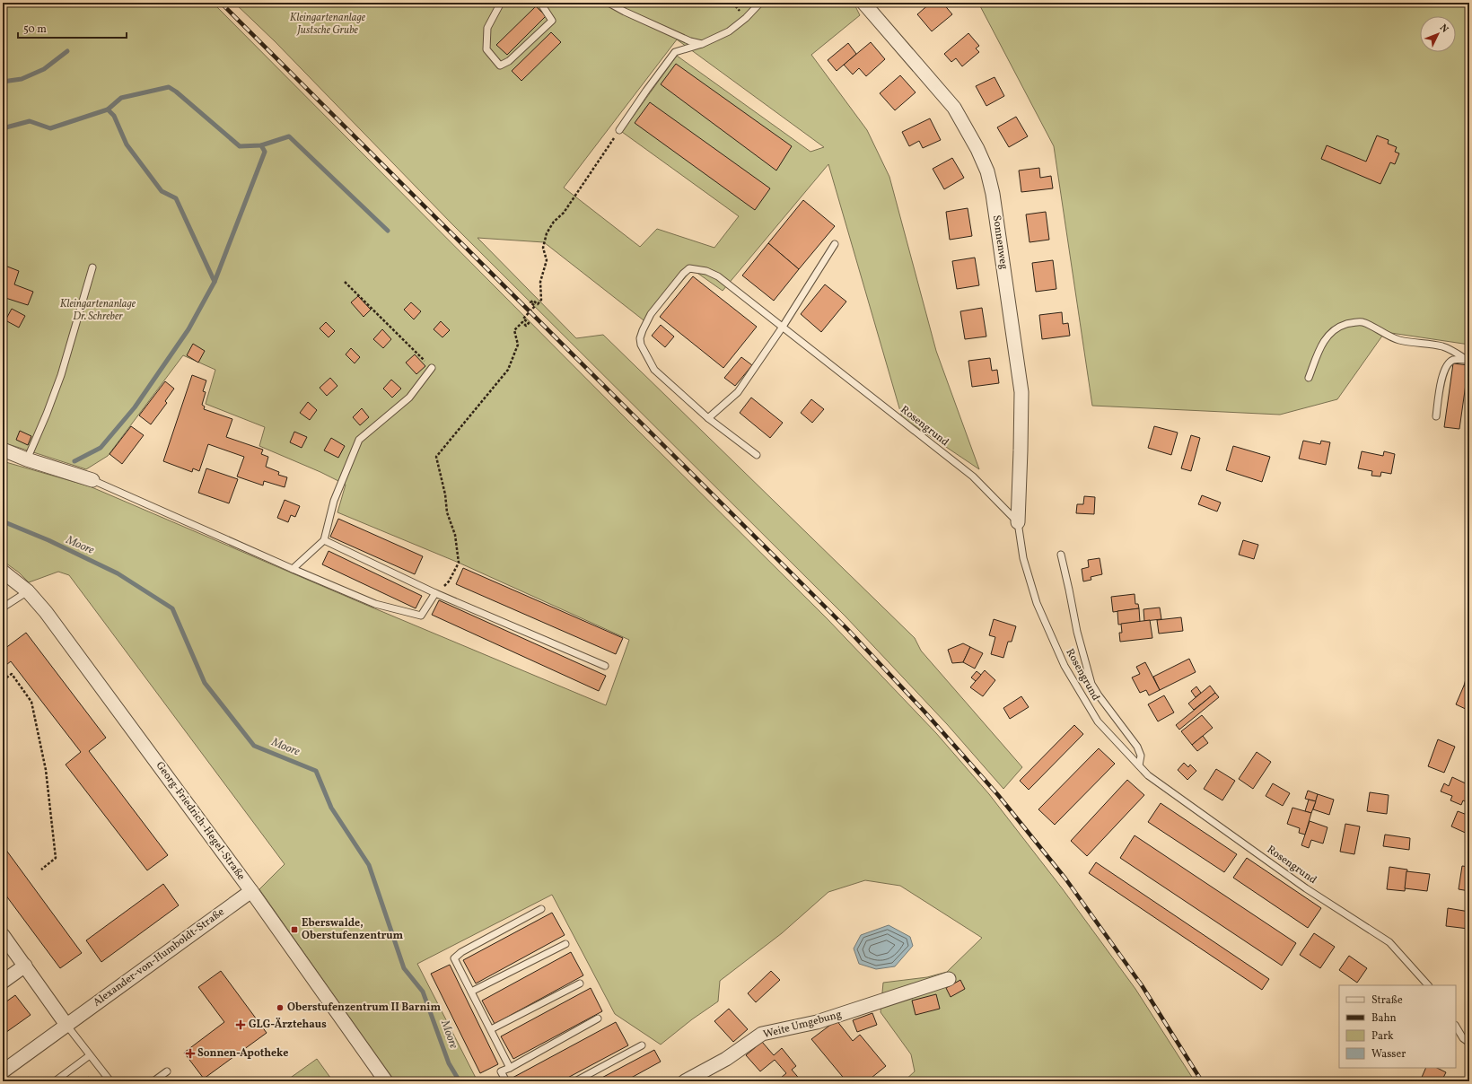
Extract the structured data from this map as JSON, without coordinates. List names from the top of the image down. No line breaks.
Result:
{"streets":{"street":["Sonnenweg","Georg-Friedrich-Hegel-Straße","Alexander-von-Humboldt-Straße","Weite Umgebung"],"lane":["Rosengrund"]},"crossings":[["Sonnenweg","Rosengrund"],["Georg-Friedrich-Hegel-Straße","Alexander-von-Humboldt-Straße"]],"water":["Moore"],"parks":["Kleingartenanlage Justsche Grube","Kleingartenanlage Dr. Schreber"],"places":{"transit":["Eberswalde, Oberstufenzentrum"],"other":["Oberstufenzentrum II Barnim"],"health":["GLG-Ärztehaus","Sonnen-Apotheke"]},"legend":["Straße","Bahn","Park","Wasser"],"scale_bar":"50 m","north":"top right"}
